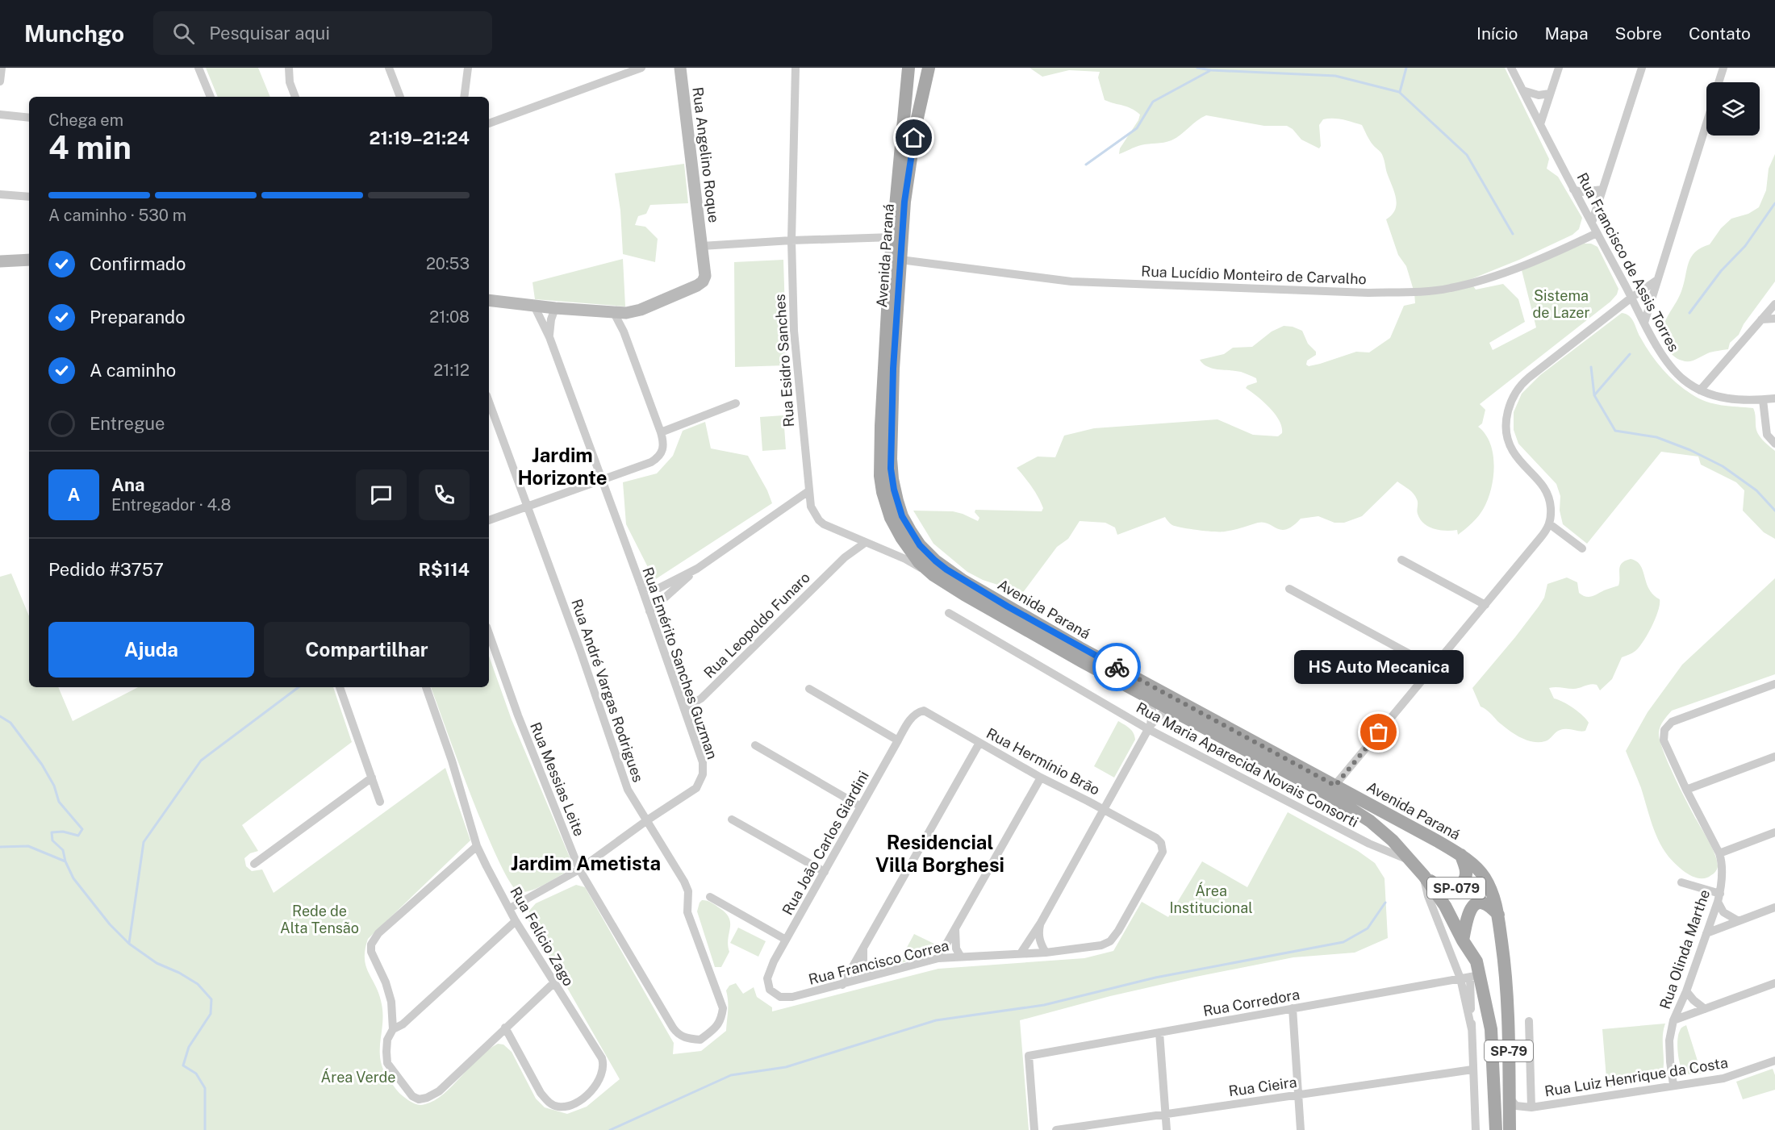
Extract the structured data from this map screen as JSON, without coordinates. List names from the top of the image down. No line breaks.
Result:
{"streets":{"main road":["Avenida Paraná","SP-079","SP-79"],"street":["Rua Angelino Roque","Rua Francisco de Assis Torres","Rua Lucídio Monteiro de Carvalho","Rua Esidro Sanches","Rua Leopoldo Funaro","Rua Emérito Sanches Guzman","Rua André Vargas Rodrigues","Rua Hermínio Brão","Rua Maria Aparecida Novais Consorti","Rua Messias Leite","Rua João Carlos Giardini","Rua Felício Zago","Rua Olinda Marthe","Rua Francisco Correa","Rua Corredora","Rua Luiz Henrique da Costa","Rua Cieira"]},"crossings":[["Avenida Paraná","Rua Lucídio Monteiro de Carvalho"],["Avenida Paraná","Rua Esidro Sanches"],["Avenida Paraná","Rua Maria Aparecida Novais Consorti"],["Avenida Paraná","SP-079"],["Avenida Paraná","Rua Corredora"],["Avenida Paraná","Rua Luiz Henrique da Costa"],["Avenida Paraná","Rua Cieira"],["Rua Francisco de Assis Torres","Rua Lucídio Monteiro de Carvalho"],["Rua Esidro Sanches","Rua Leopoldo Funaro"],["Rua Leopoldo Funaro","Rua Emérito Sanches Guzman"],["Rua Emérito Sanches Guzman","Rua André Vargas Rodrigues"],["Rua Emérito Sanches Guzman","Rua Messias Leite"],["Rua Emérito Sanches Guzman","Rua Felício Zago"],["Rua André Vargas Rodrigues","Rua Messias Leite"],["Rua Hermínio Brão","Rua João Carlos Giardini"],["Rua Hermínio Brão","Rua Francisco Correa"],["Rua João Carlos Giardini","Rua Francisco Correa"],["Rua Olinda Marthe","Rua Luiz Henrique da Costa"]],"districts":["Jardim Horizonte","Residencial Villa Borghesi","Jardim Ametista"],"parks":["Sistema de Lazer","Área Institucional","Rede de Alta Tensão","Área Verde"],"places":["HS Auto Mecanica"],"page":{"header":"Munchgo","search":"Pesquisar aqui","nav":["Início","Mapa","Sobre","Contato"],"heading":["4 min","Chega em","21:19–21:24"],"panel":["Ana","Entregador · 4.8","Pedido #3757","R$114"],"bar":"A caminho · 530 m","list":[["Confirmado","20:53"],["Preparando","21:08"],["A caminho","21:12"],"Entregue"],"round":"A","buttons":["Ajuda","Compartilhar"],"bubble":"HS Auto Mecanica"}}
